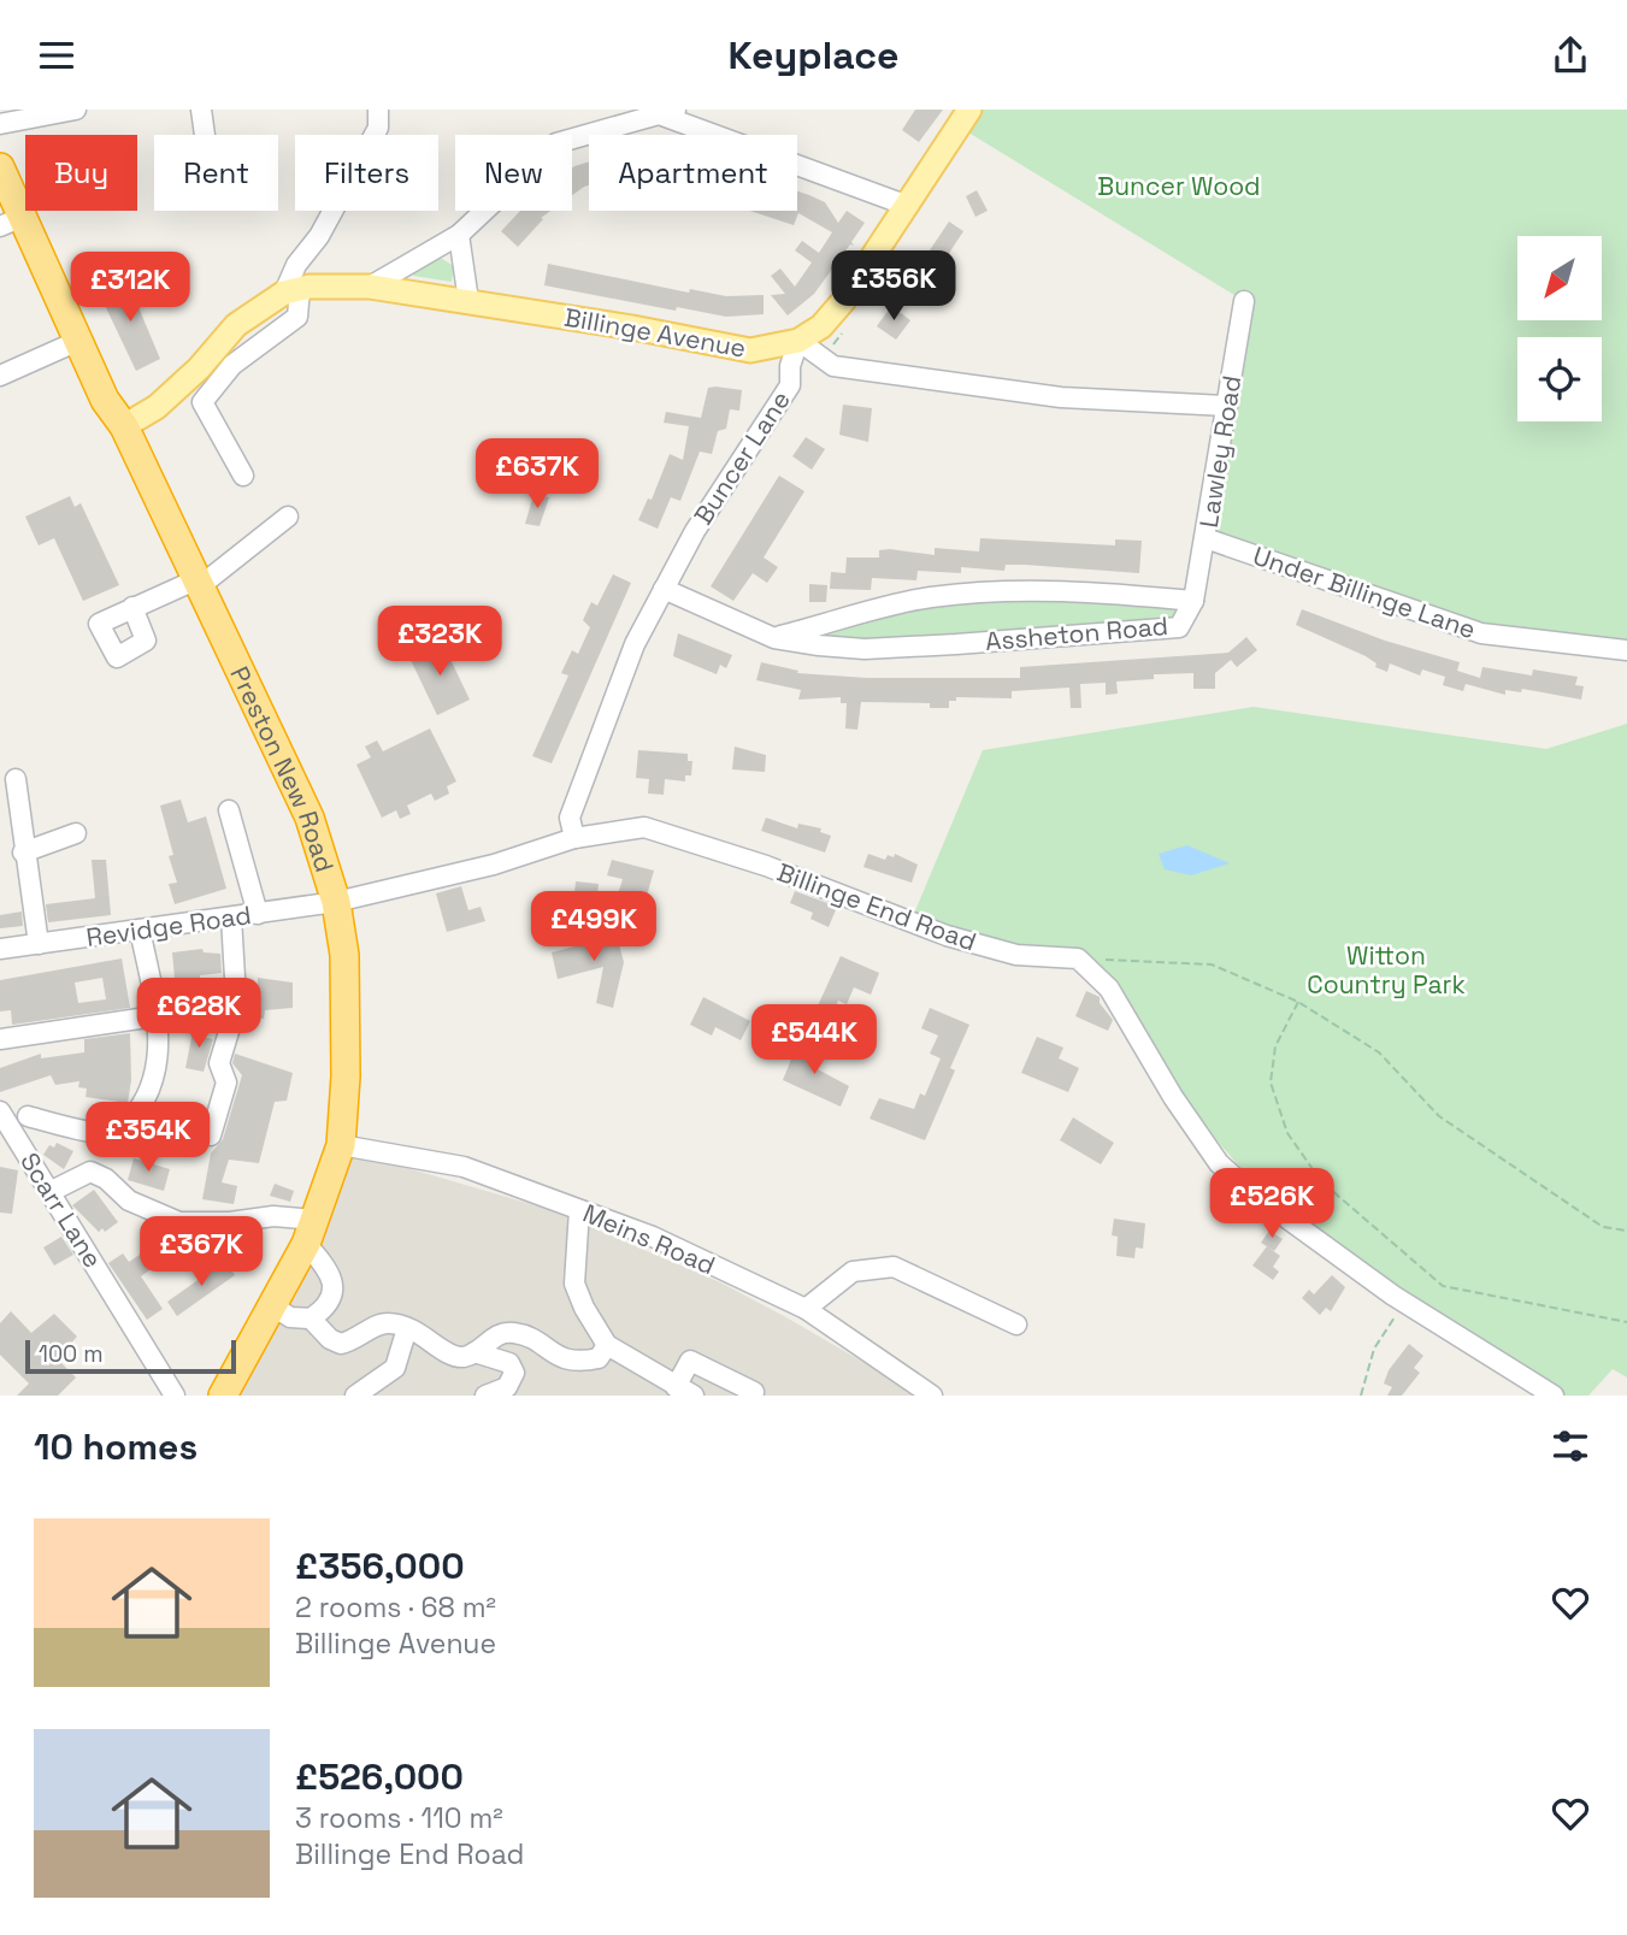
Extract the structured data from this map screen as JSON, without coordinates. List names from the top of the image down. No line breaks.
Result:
{"streets":{"highway":["Preston New Road"],"main road":["Billinge Avenue"],"street":["Lawley Road","Buncer Lane","Under Billinge Lane","Assheton Road","Billinge End Road","Revidge Road","Scarr Lane","Meins Road"]},"crossings":[["Billinge Avenue","Buncer Lane"],["Lawley Road","Under Billinge Lane"],["Lawley Road","Assheton Road"],["Buncer Lane","Assheton Road"],["Buncer Lane","Billinge End Road"],["Preston New Road","Billinge End Road"],["Preston New Road","Revidge Road"],["Preston New Road","Meins Road"],["Billinge End Road","Revidge Road"]],"parks":["Buncer Wood","Witton Country Park"],"scale_bar":"100 m","north":"bottom left","page":{"header":"Keyplace","chip":["Buy","Rent","Filters","New","Apartment"],"price":["£356K","£312K","£637K","£323K","£499K","£628K","£544K","£354K","£526K","£367K"],"scale":"100 m","heading":"10 homes","list":[{"name":"£356,000","note":"2 rooms · 68 m² · Billinge Avenue"},{"name":"£526,000","note":"3 rooms · 110 m² · Billinge End Road"}]}}
